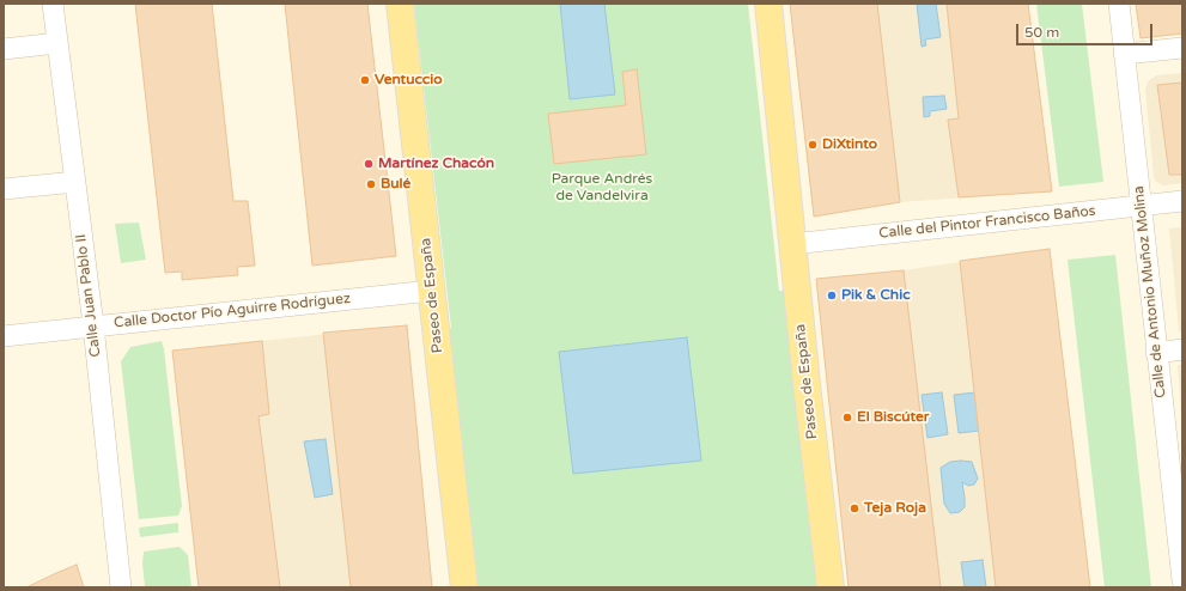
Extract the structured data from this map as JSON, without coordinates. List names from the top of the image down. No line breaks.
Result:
{"streets":{"main road":["Paseo de España"],"street":["Calle del Pintor Francisco Baños","Calle de Antonio Muñoz Molina","Calle Juan Pablo II","Calle Doctor Pío Aguirre Rodríguez"]},"crossings":[["Calle del Pintor Francisco Baños","Calle de Antonio Muñoz Molina"],["Calle del Pintor Francisco Baños","Paseo de España"],["Calle Juan Pablo II","Calle Doctor Pío Aguirre Rodríguez"],["Paseo de España","Calle Doctor Pío Aguirre Rodríguez"]],"parks":["Parque Andrés de Vandelvira"],"places":["Ventuccio","DiXtinto","Martínez Chacón","Bulé","Pik & Chic","El Biscúter","Teja Roja"],"scale_bar":"50 m"}
